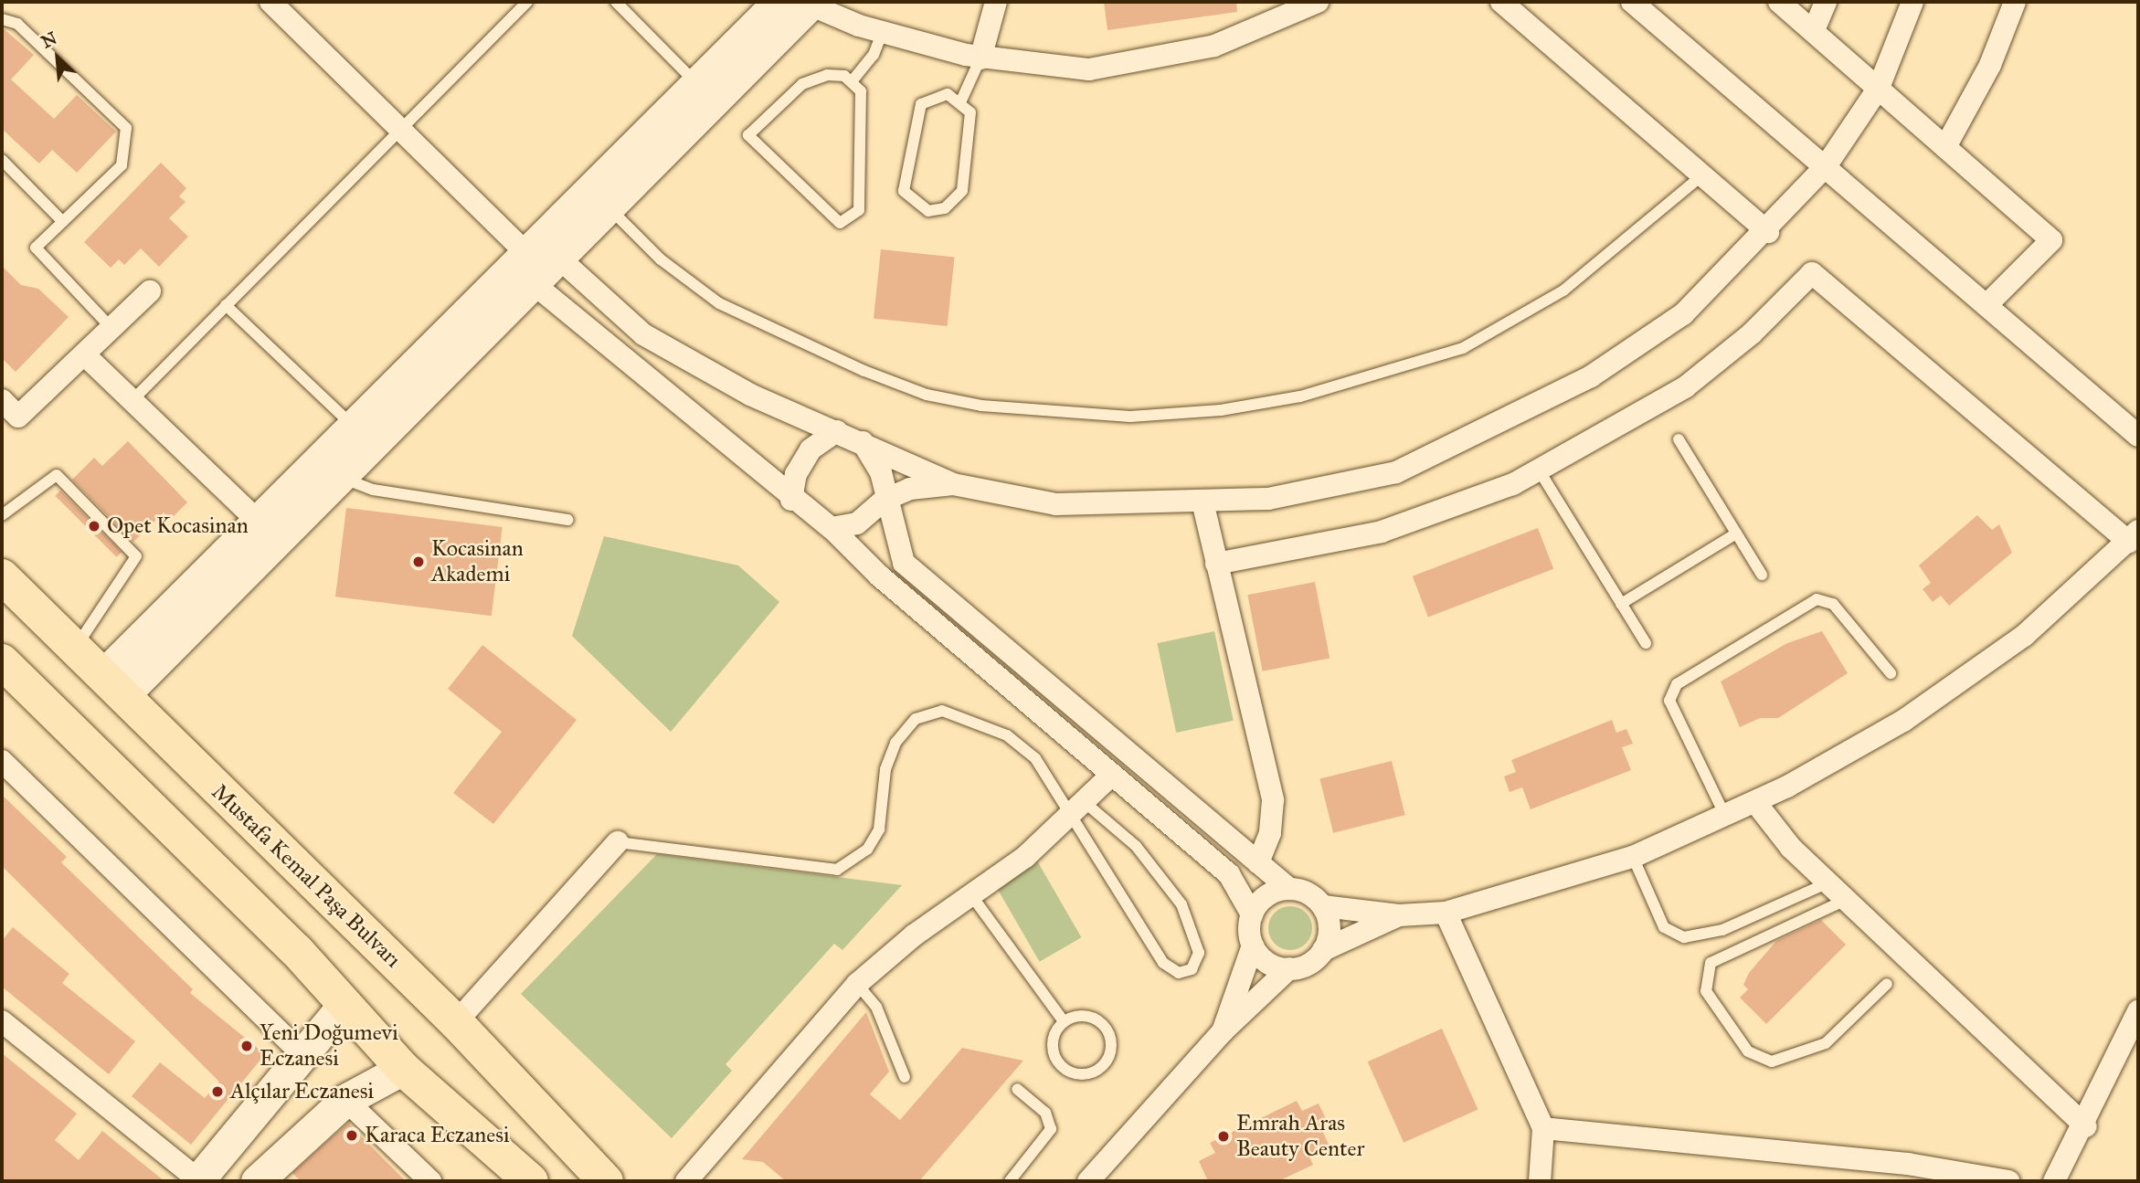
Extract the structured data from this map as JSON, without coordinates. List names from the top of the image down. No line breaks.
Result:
{"streets":{"main road":["Mustafa Kemal Paşa Bulvarı"]},"places":["Opet Kocasinan","Kocasinan Akademi","Yeni Doğumevi Eczanesi","Alçılar Eczanesi","Karaca Eczanesi","Emrah Aras Beauty Center"],"north":"top left"}
